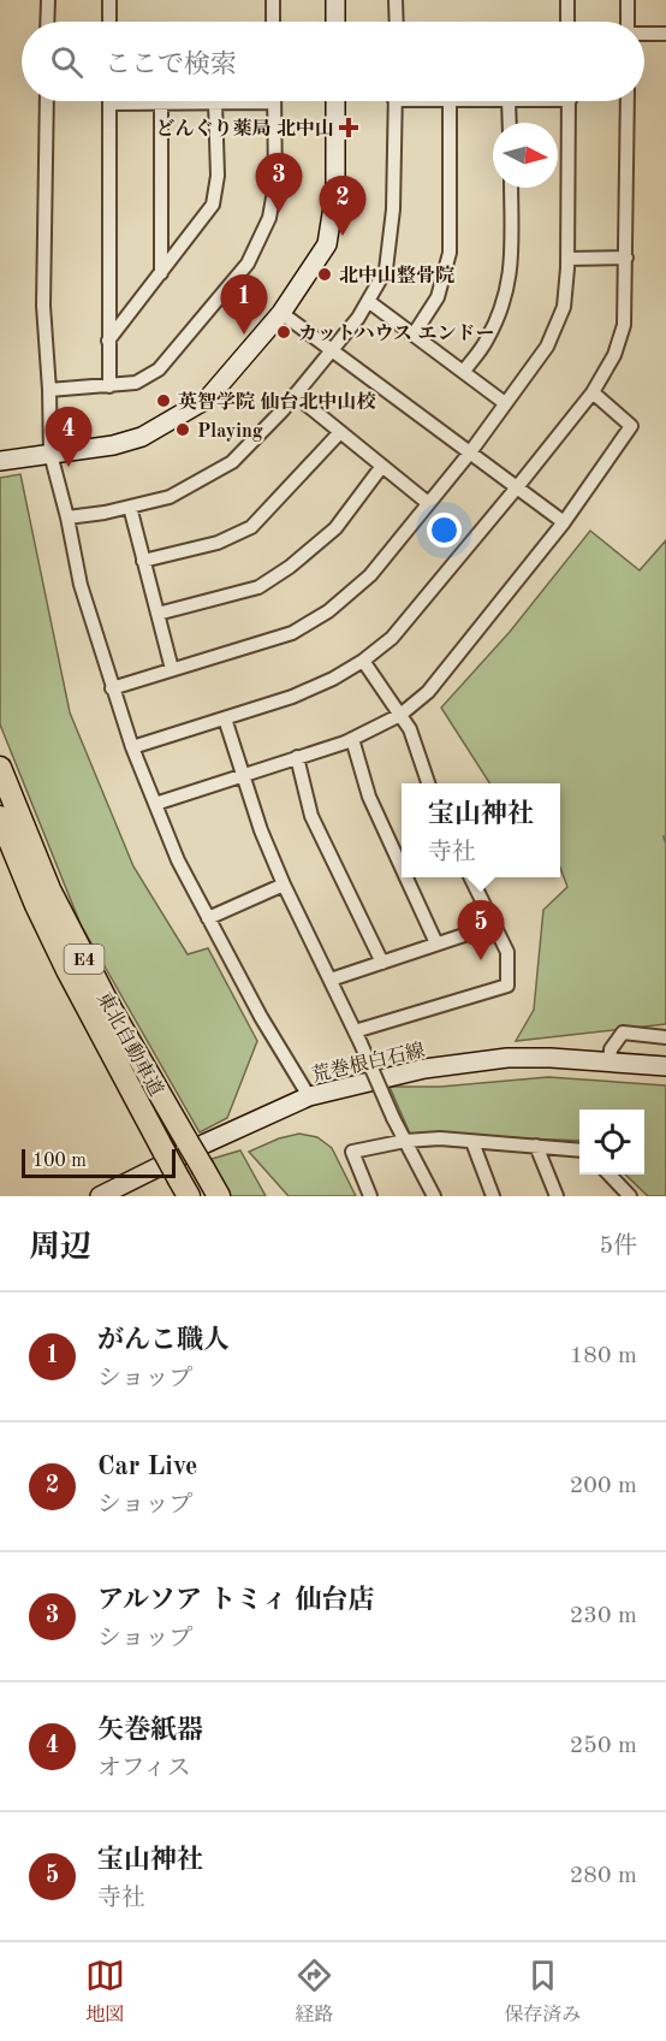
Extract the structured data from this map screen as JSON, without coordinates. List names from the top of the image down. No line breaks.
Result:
{"streets":{"highway":["E4","東北自動車道"],"street":["荒巻根白石線"]},"places":{"health":["どんぐり薬局 北中山"],"other":["北中山整骨院","カットハウス エンドー","英智学院 仙台北中山校","Playing"]},"scale_bar":"100 m","north":"right","page":{"search":"ここで検索","pins":["3","2","1","4","5"],"popup":["宝山神社","寺社"],"scale":"100 m","heading":["周辺","5件"],"list":[{"mark":"1","name":"がんこ職人","note":"ショップ","value":"180 m"},{"mark":"2","name":"Car Live","note":"ショップ","value":"200 m"},{"mark":"3","name":"アルソア トミィ 仙台店","note":"ショップ","value":"230 m"},{"mark":"4","name":"矢巻紙器","note":"オフィス","value":"250 m"},{"mark":"5","name":"宝山神社","note":"寺社","value":"280 m"}],"nav":["地図","経路","保存済み"]}}
